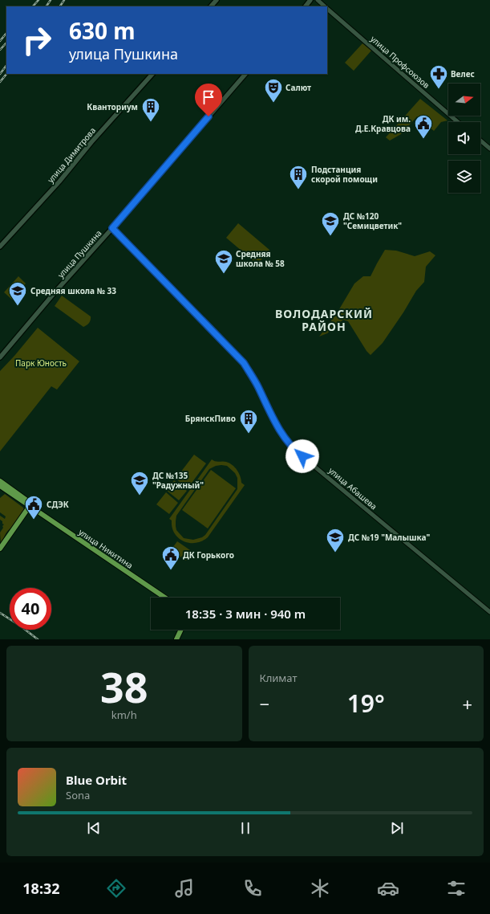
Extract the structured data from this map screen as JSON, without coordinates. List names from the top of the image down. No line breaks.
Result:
{"streets":{"main road":["улица Димитрова","улица Пушкина","улица Никитина"],"street":["улица Профсоюзов","улица Абашева"]},"crossings":[["улица Пушкина","улица Абашева"]],"districts":["ВОЛОДАРСКИЙ РАЙОН"],"parks":["Парк Юность"],"places":{"pharmacy":["Велес"],"theatre":["Салют"],"building":["Кванториум","Подстанция скорой помощи","БрянскПиво"],"public building":["ДК им. Д.Е.Кравцова","СДЭК","ДК Горького"],"school or university":["ДС №120 \"Семицветик\"","Средняя школа № 58","Средняя школа № 33","ДС №135 \"Радужный\"","ДС №19 \"Малышка\""]},"north":"right","page":{"turn":["630 m","улица Пушкина"],"limit":"40","trip":"18:35 · 3 мин · 940 m","tile":[["38","km/h"],"Климат"],"heat":["−","19°","+"],"song":["Blue Orbit","Sona"],"tabs":"18:32"}}
